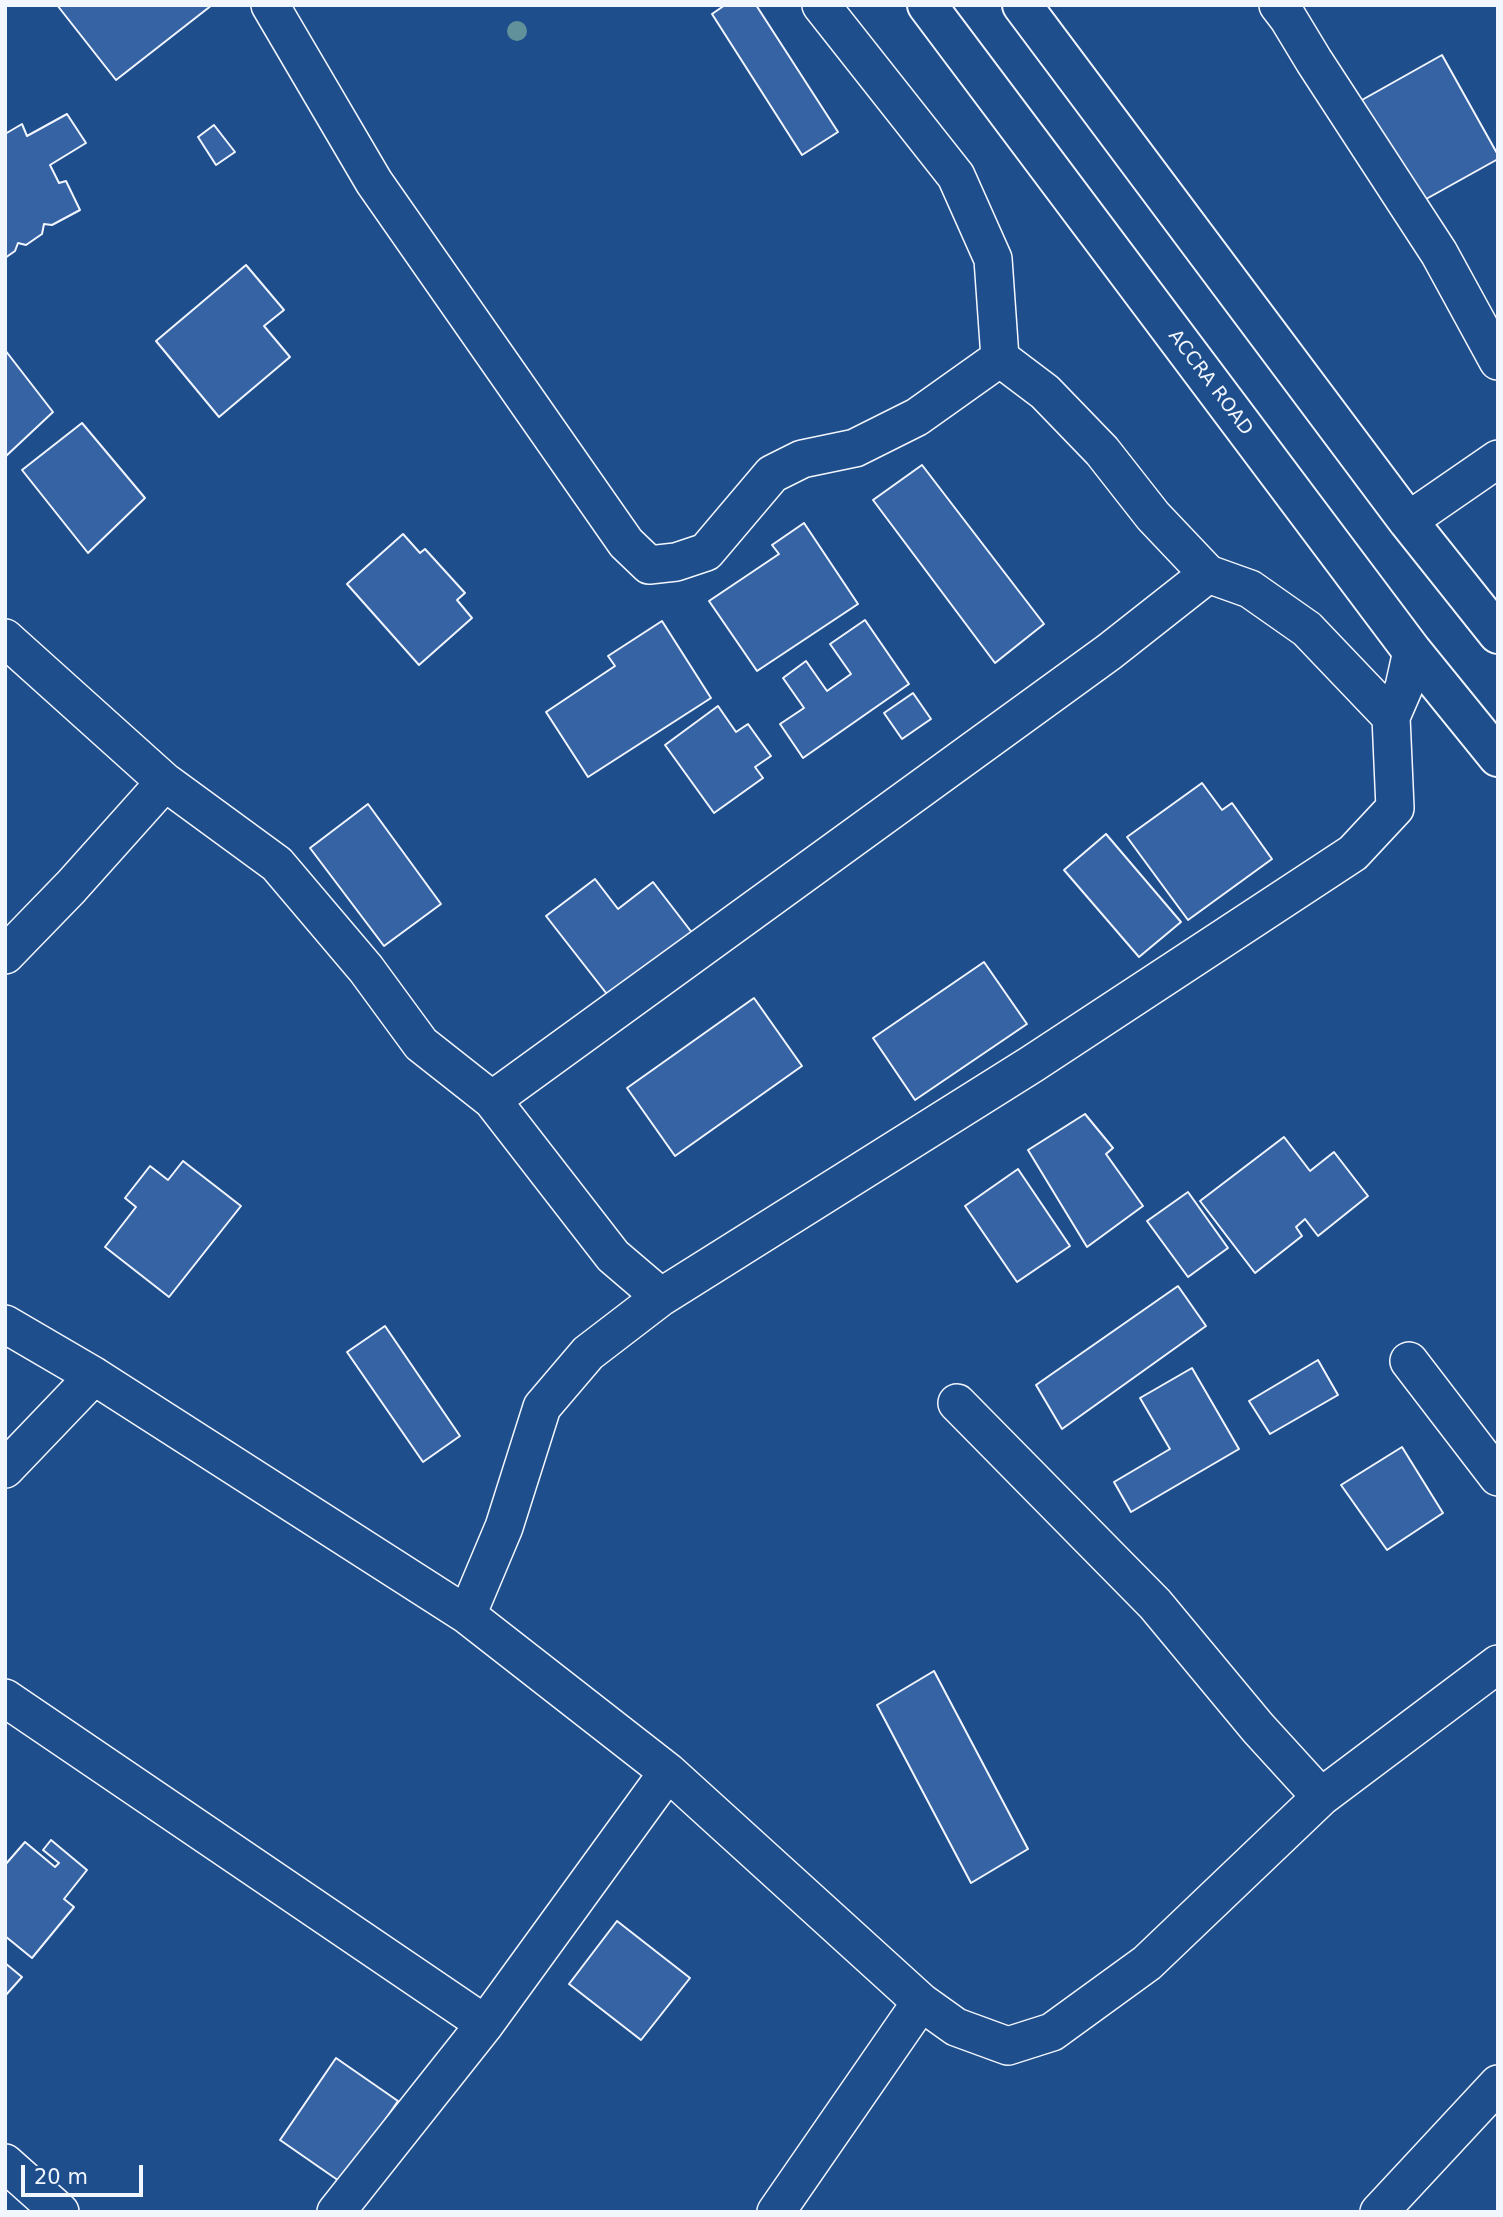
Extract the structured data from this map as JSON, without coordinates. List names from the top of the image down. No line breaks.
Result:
{"streets":{"highway":["ACCRA ROAD"]},"scale_bar":"20 m"}
